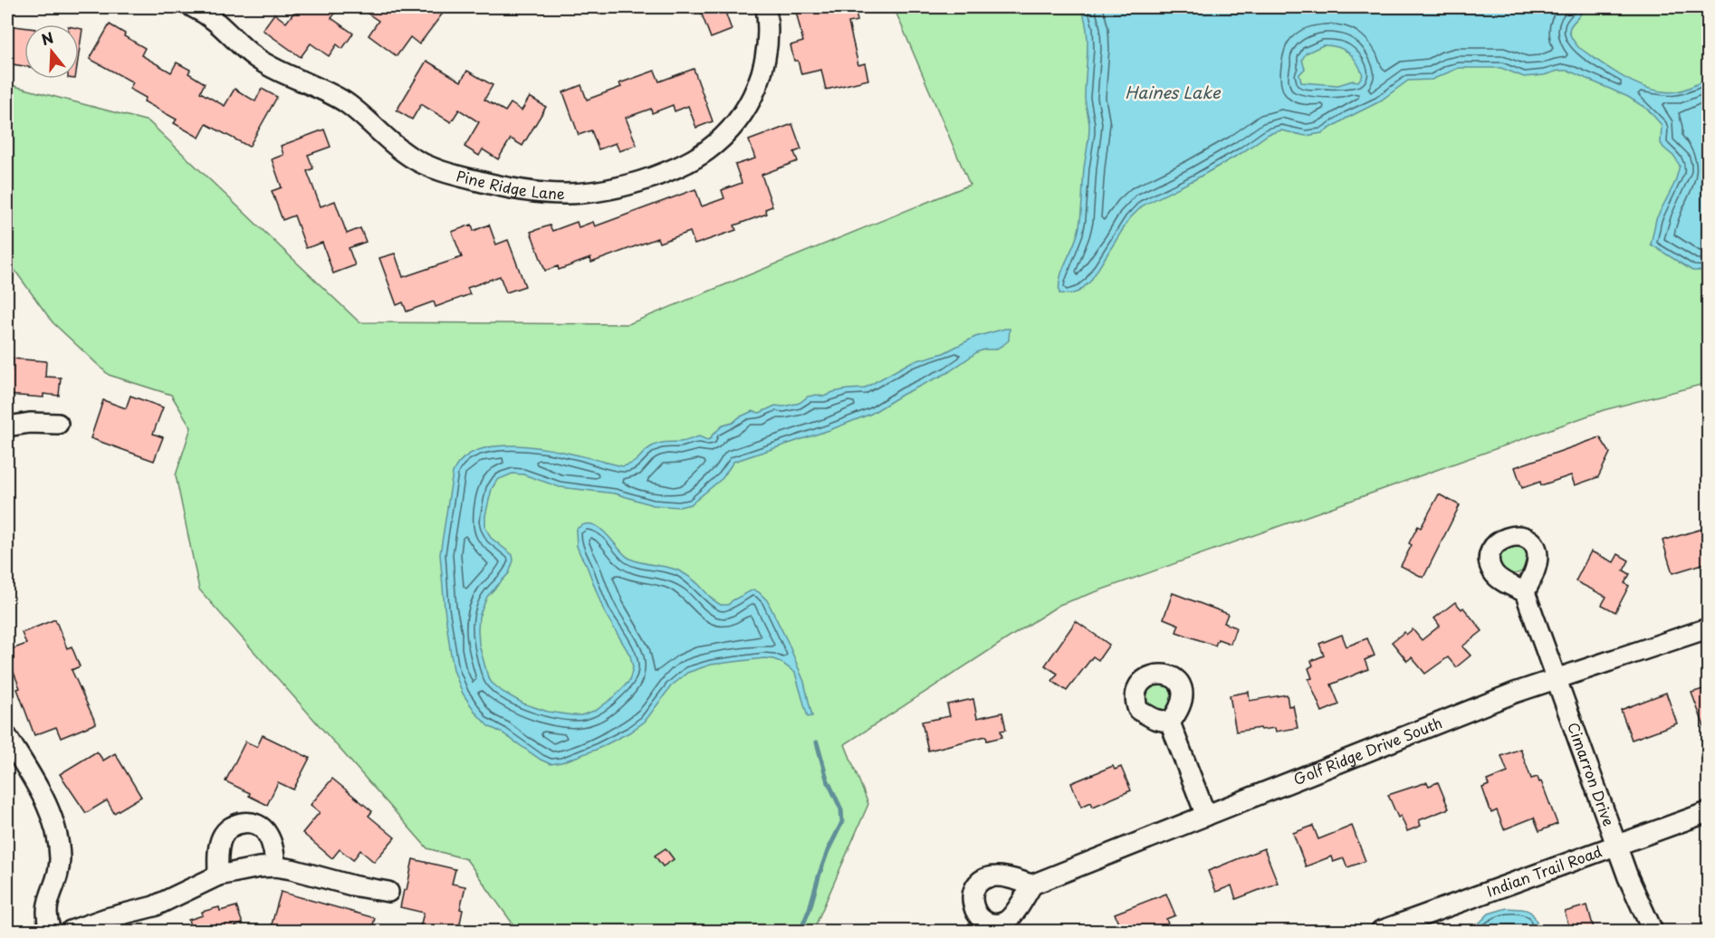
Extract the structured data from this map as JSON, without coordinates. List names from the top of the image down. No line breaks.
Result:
{"streets":{"street":["Pine Ridge Lane","Golf Ridge Drive South","Cimarron Drive","Indian Trail Road"]},"crossings":[["Golf Ridge Drive South","Cimarron Drive"],["Cimarron Drive","Indian Trail Road"]],"water":["Haines Lake"],"north":"top"}
